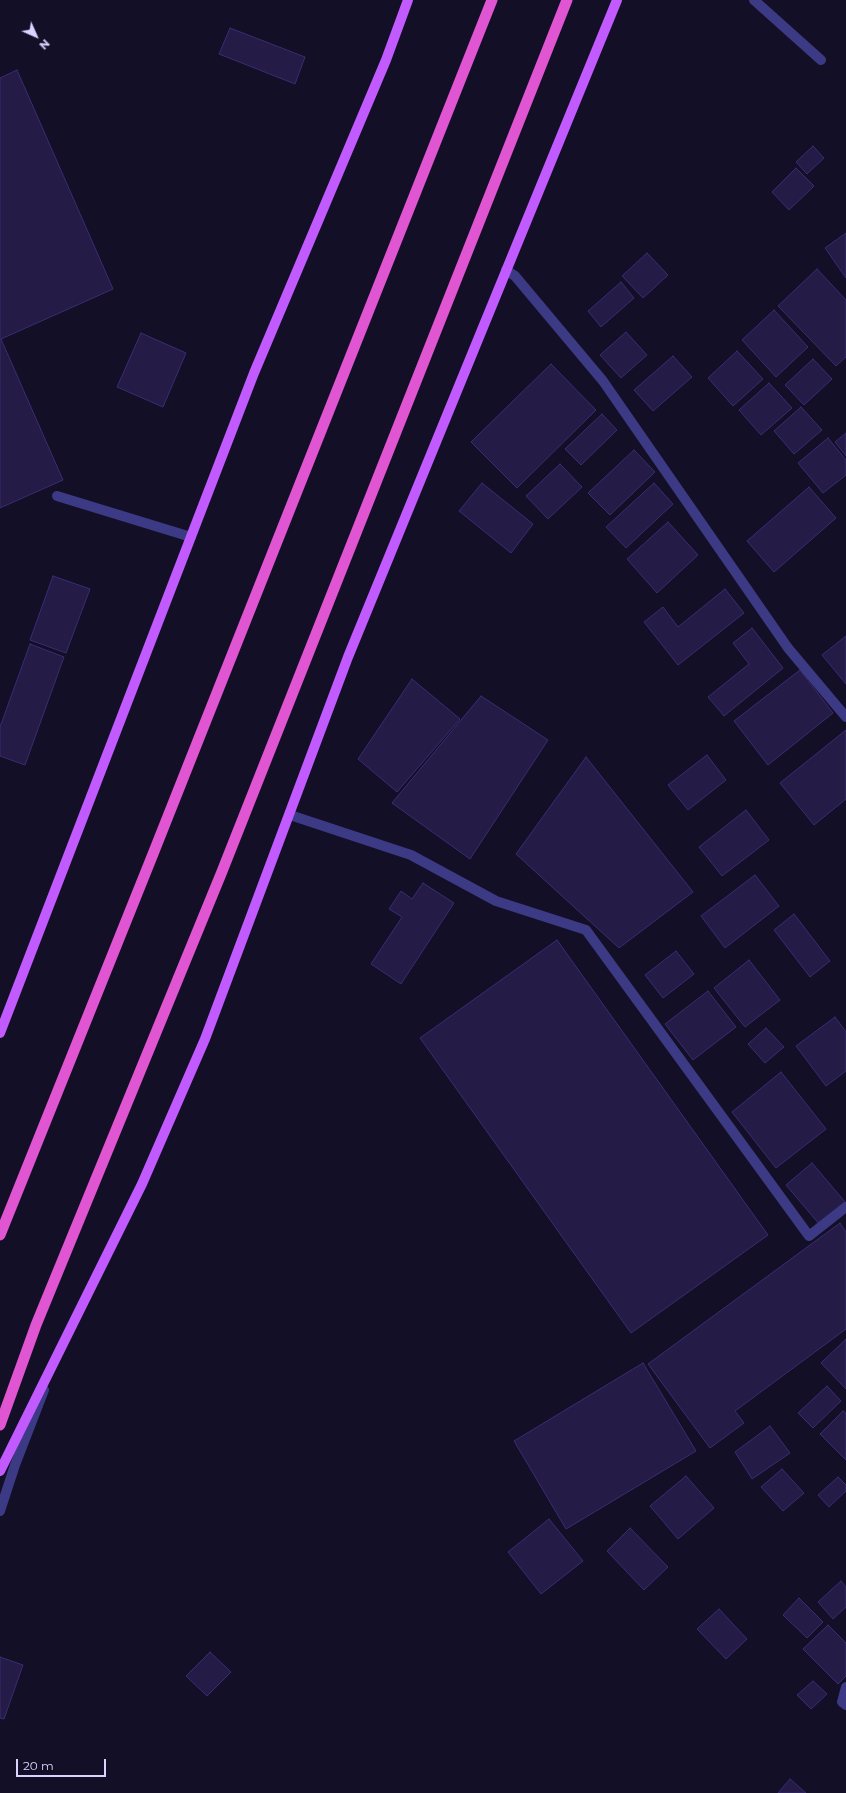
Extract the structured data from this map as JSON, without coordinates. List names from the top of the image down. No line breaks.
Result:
{"scale_bar":"20 m","north":"bottom right"}
